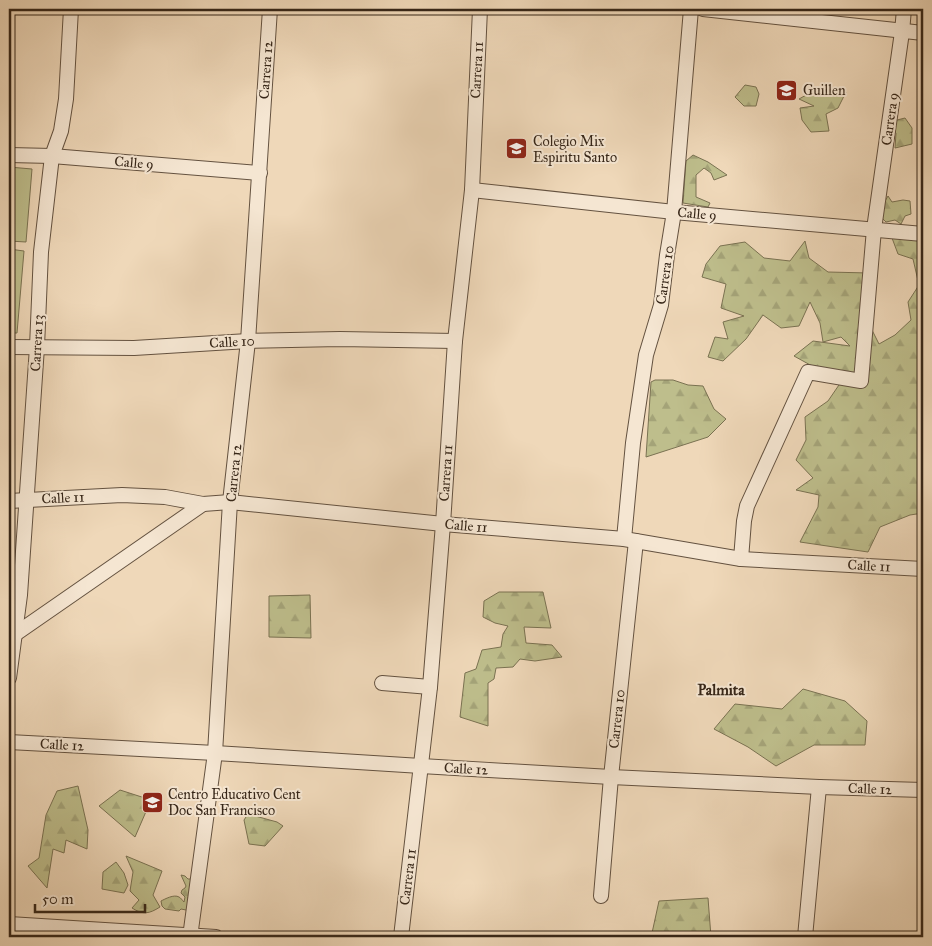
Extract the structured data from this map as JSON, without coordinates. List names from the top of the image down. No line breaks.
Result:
{"streets":{"street":["Carrera 12","Carrera 11","Carrera 9","Calle 9","Carrera 10","Calle 10","Carrera 13","Calle 11","Calle 12"]},"crossings":[["Carrera 12","Calle 9"],["Carrera 12","Calle 10"],["Carrera 12","Calle 11"],["Carrera 12","Calle 12"],["Carrera 11","Calle 9"],["Carrera 11","Calle 10"],["Carrera 11","Calle 11"],["Carrera 11","Calle 12"],["Carrera 9","Calle 9"],["Carrera 9","Calle 11"],["Calle 9","Carrera 10"],["Calle 9","Carrera 13"],["Carrera 10","Calle 11"],["Carrera 10","Calle 12"],["Calle 10","Carrera 13"],["Carrera 13","Calle 11"]],"districts":["Palmita"],"places":{"school or university":["Guillen","Colegio Mix Espiritu Santo","Centro Educativo Cent Doc San Francisco"]},"scale_bar":"50 m"}
